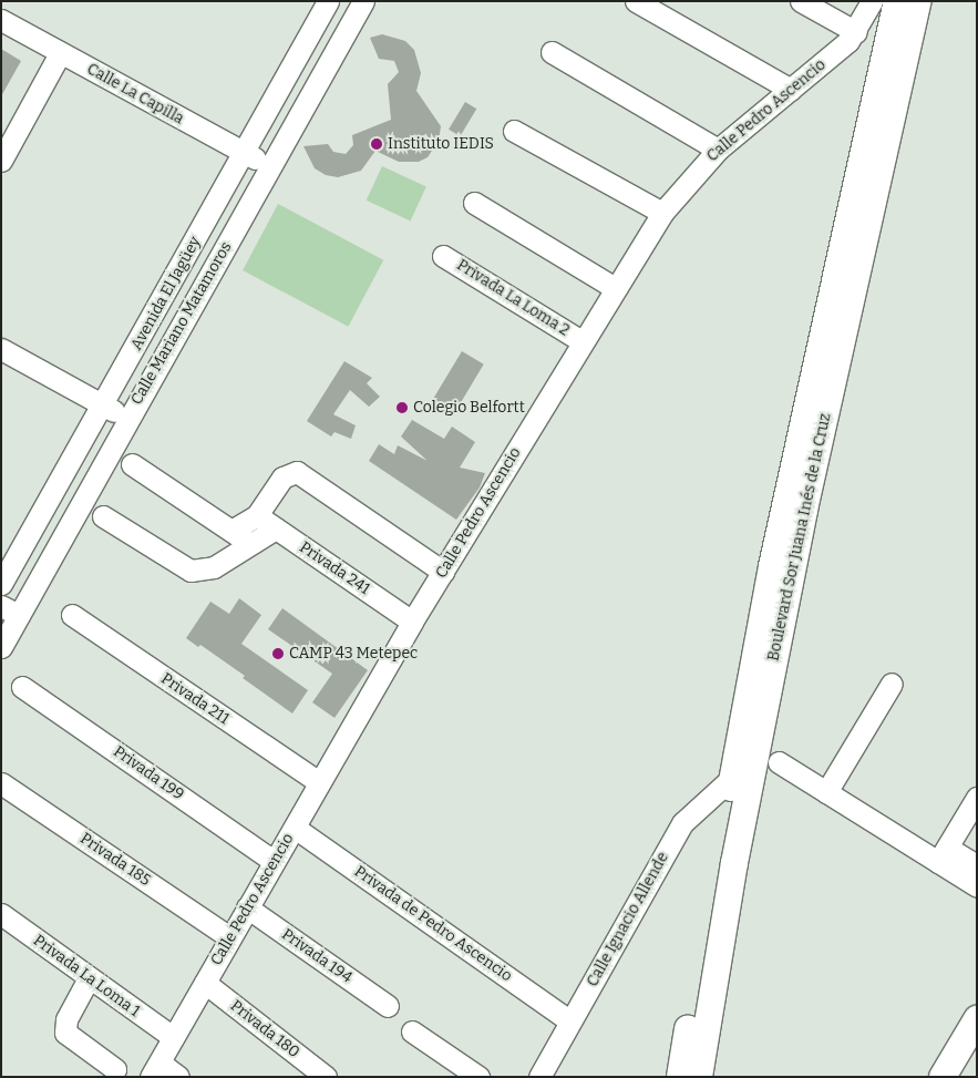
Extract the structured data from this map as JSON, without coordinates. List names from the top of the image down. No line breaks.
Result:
{"streets":{"main road":["Boulevard Sor Juana Inés de la Cruz"],"street":["Calle La Capilla","Calle Pedro Ascencio","Avenida El Jagüey","Privada La Loma 2","Calle Mariano Matamoros","Privada 241","Privada 211","Privada 199","Privada 185","Calle Ignacio Allende","Privada de Pedro Ascencio","Privada 194","Privada La Loma 1","Privada 180"]},"crossings":[["Calle La Capilla","Avenida El Jagüey"],["Calle La Capilla","Calle Mariano Matamoros"],["Calle Pedro Ascencio","Privada La Loma 2"],["Calle Pedro Ascencio","Privada 241"],["Calle Pedro Ascencio","Privada 211"],["Calle Pedro Ascencio","Privada 199"],["Calle Pedro Ascencio","Privada 185"],["Calle Pedro Ascencio","Privada de Pedro Ascencio"],["Calle Pedro Ascencio","Privada 194"],["Calle Pedro Ascencio","Privada La Loma 1"],["Calle Pedro Ascencio","Privada 180"],["Boulevard Sor Juana Inés de la Cruz","Calle Ignacio Allende"],["Calle Ignacio Allende","Privada de Pedro Ascencio"]],"places":["Instituto IEDIS","Colegio Belfortt","CAMP 43 Metepec"]}
